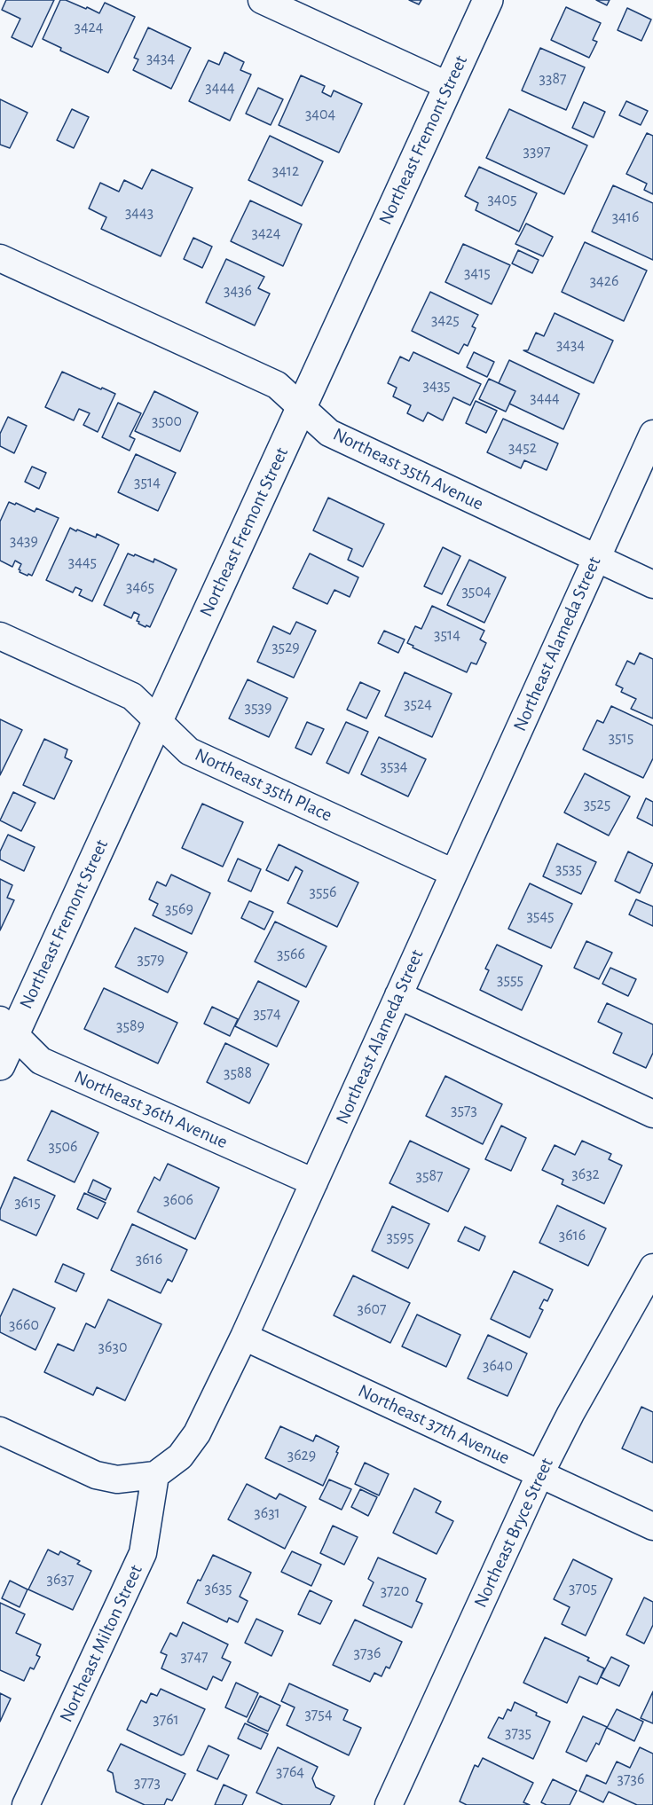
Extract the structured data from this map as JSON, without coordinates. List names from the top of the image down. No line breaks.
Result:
{"streets":{"main road":["Northeast Fremont Street"],"street":["Northeast 35th Avenue","Northeast Alameda Street","Northeast 35th Place","Northeast 36th Avenue","Northeast 37th Avenue","Northeast Bryce Street","Northeast Milton Street"]},"crossings":[["Northeast Fremont Street","Northeast 35th Avenue"],["Northeast Fremont Street","Northeast 35th Place"],["Northeast Fremont Street","Northeast 36th Avenue"],["Northeast 35th Avenue","Northeast Alameda Street"],["Northeast Alameda Street","Northeast 35th Place"],["Northeast Alameda Street","Northeast 36th Avenue"],["Northeast Alameda Street","Northeast 37th Avenue"],["Northeast Alameda Street","Northeast Milton Street"],["Northeast 37th Avenue","Northeast Bryce Street"]],"house_numbers":["3424","3434","3387","3444","3404","3397","3412","3405","3443","3416","3424","3415","3426","3436","3425","3434","3435","3444","3500","3452","3514","3439","3445","3465","3504","3514","3529","3524","3539","3515","3534","3525","3535","3556","3569","3545","3566","3579","3555","3574","3589","3588","3573","3506","3632","3587","3606","3615","3616","3595","3616","3607","3660","3630","3640","3629","3631","3637","3635","3705","3720","3736","3747","3754","3761","3735","3764","3736","3773"]}
